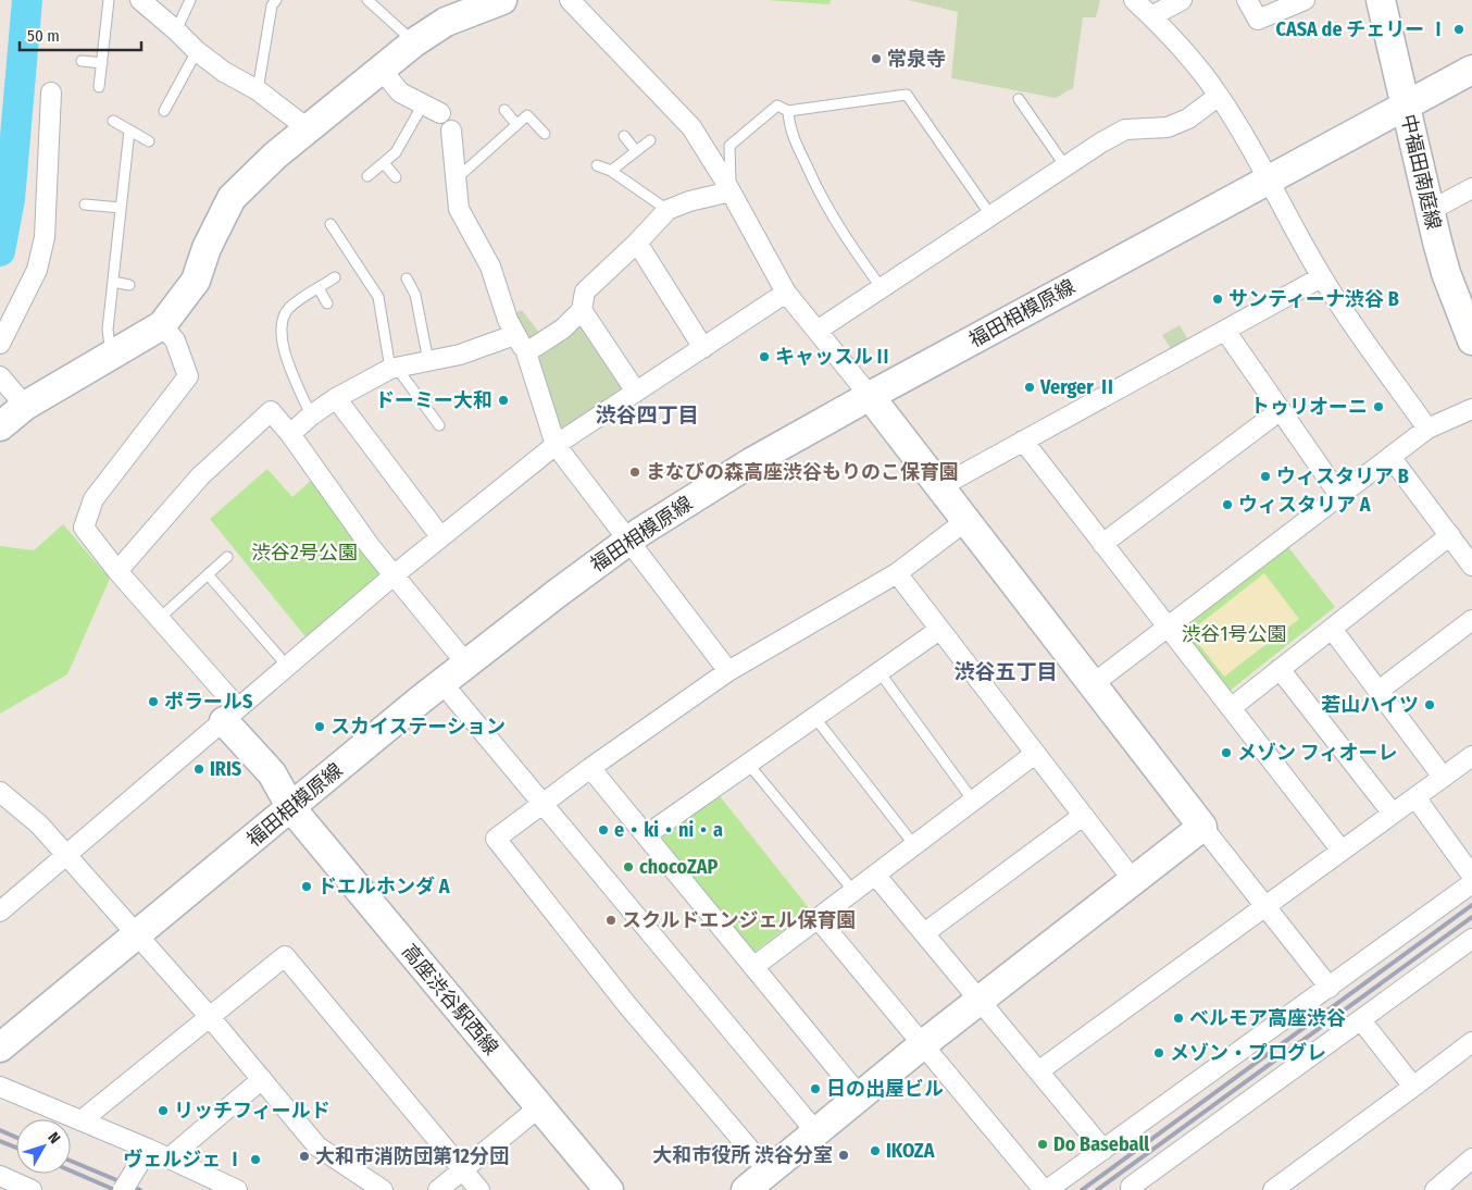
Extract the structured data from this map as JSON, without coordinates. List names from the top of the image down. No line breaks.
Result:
{"streets":{"street":["中福田南庭線","福田相模原線","高座渋谷駅西線"]},"crossings":[["中福田南庭線","福田相模原線"],["福田相模原線","高座渋谷駅西線"]],"districts":["渋谷四丁目","渋谷五丁目"],"parks":["渋谷2号公園","渋谷1号公園"],"places":["CASA de チェリー Ⅰ","常泉寺","サンティーナ渋谷 B","キャッスルⅡ","Verger Ⅱ","ドーミー大和","トゥリオーニ","まなびの森高座渋谷もりのこ保育園","ウィスタリア B","ウィスタリア A","ポラールS","若山ハイツ","スカイステーション","メゾン フィオーレ","IRIS","e・ki・ni・a","chocoZAP","ドエルホンダ A","スクルドエンジェル保育園","ベルモア高座渋谷","メゾン・プログレ","日の出屋ビル","リッチフィールド","Do Baseball","IKOZA","大和市役所 渋谷分室","大和市消防団第12分団","ヴェルジェ Ⅰ"],"scale_bar":"50 m","north":"top right"}
